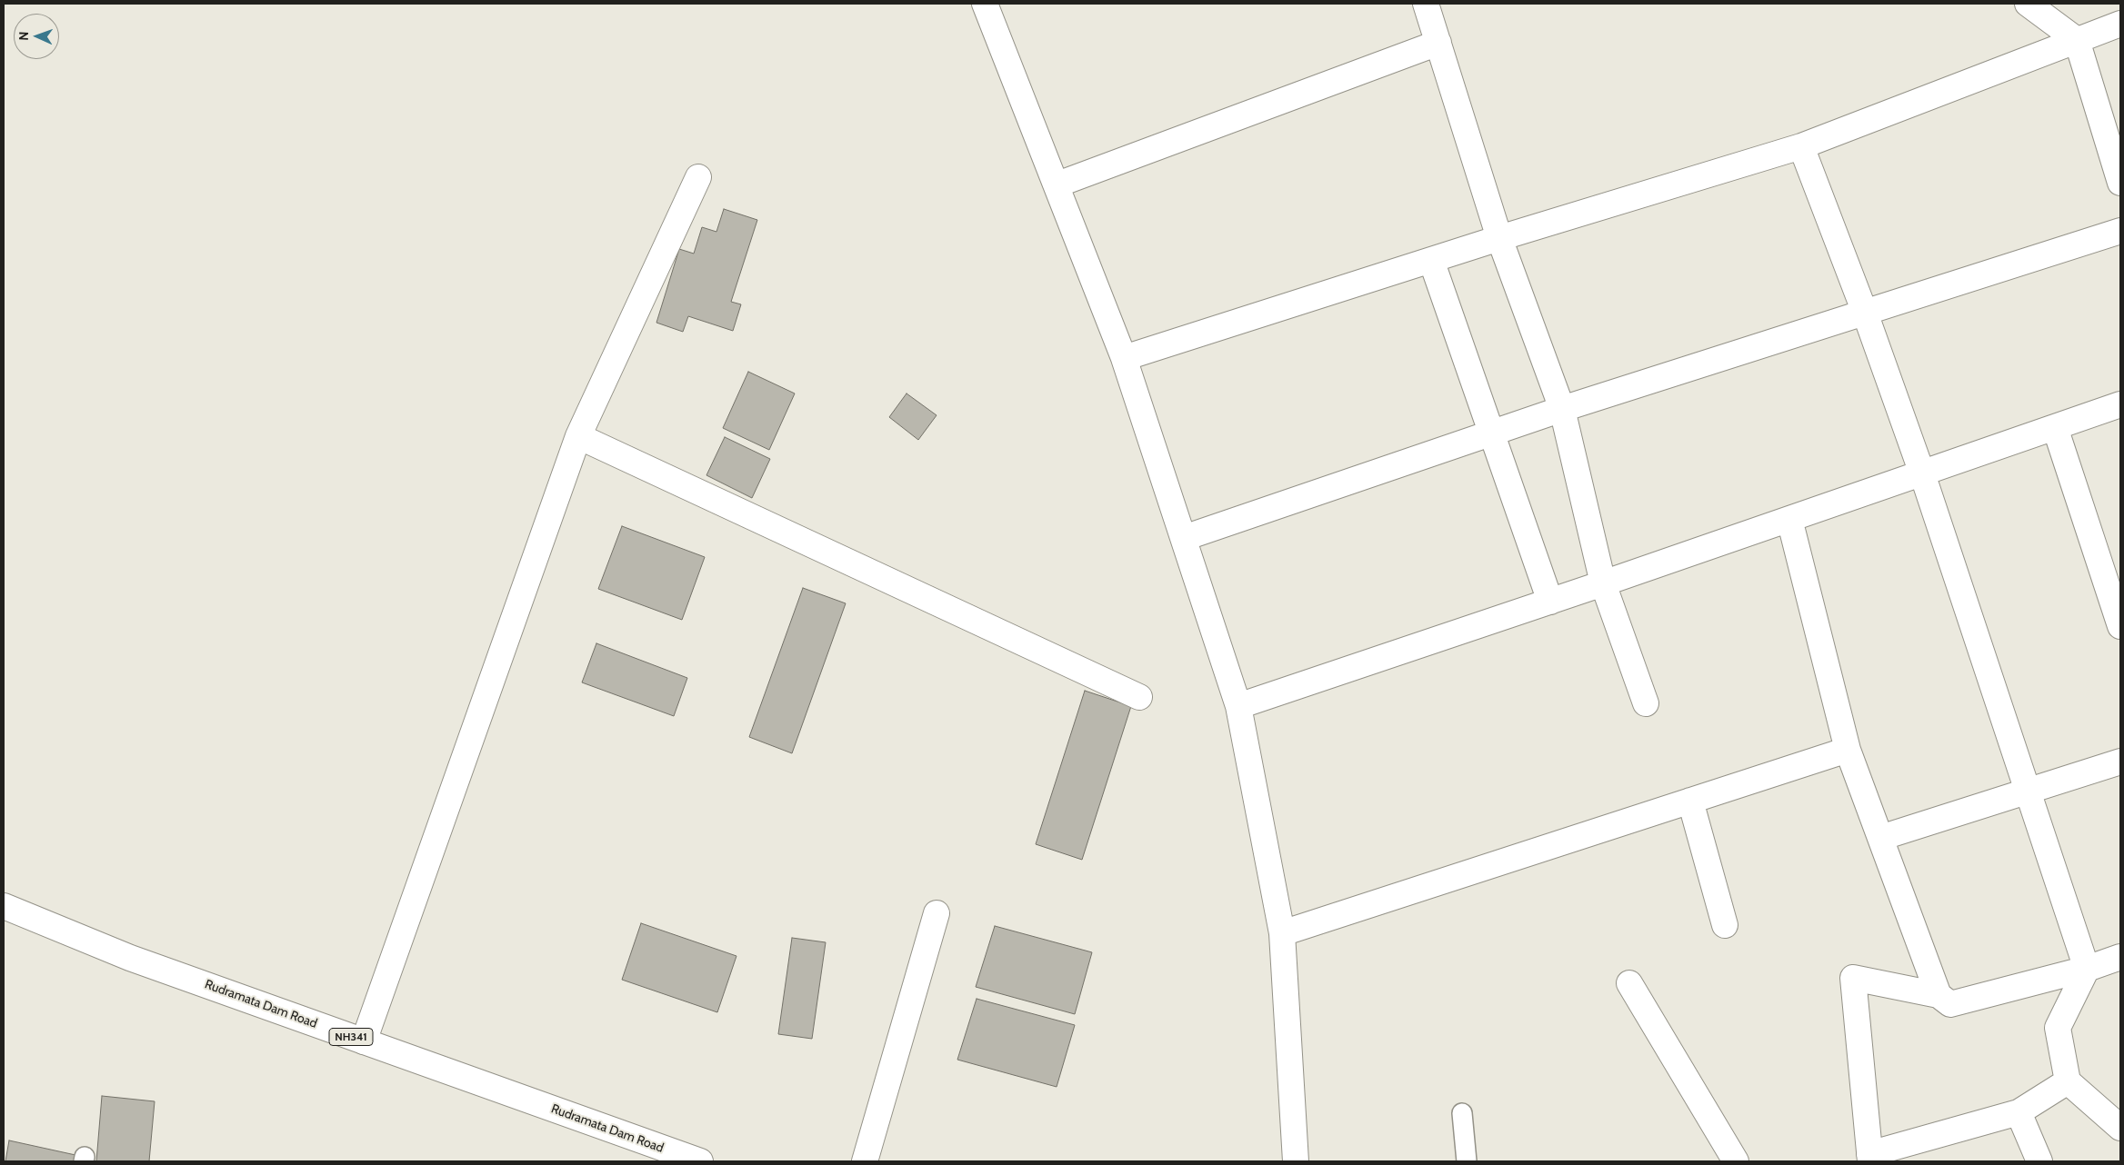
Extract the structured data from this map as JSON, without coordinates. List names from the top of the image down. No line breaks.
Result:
{"streets":{"main road":["Rudramata Dam Road","NH341"]},"north":"left"}
